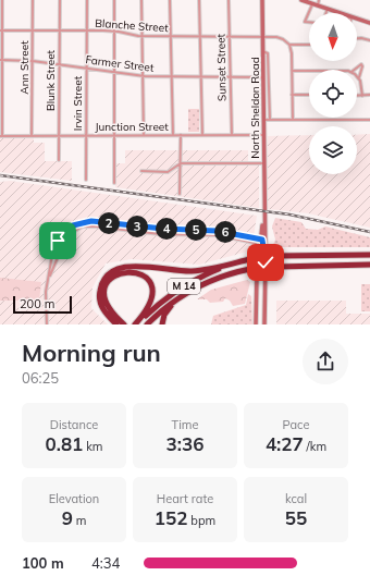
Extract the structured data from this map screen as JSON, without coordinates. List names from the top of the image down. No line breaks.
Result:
{"streets":{"highway":["M 14"],"main road":["North Sheldon Road"],"street":["Blanche Street","Farmer Street","Ann Street","Sunset Street","Blunk Street","Irvin Street","Junction Street"]},"crossings":[["Blanche Street","Ann Street"],["Blanche Street","Sunset Street"],["Blanche Street","Blunk Street"],["Blanche Street","Irvin Street"],["Blanche Street","North Sheldon Road"],["Farmer Street","Ann Street"],["Farmer Street","Sunset Street"],["Farmer Street","Blunk Street"],["Farmer Street","Irvin Street"],["Farmer Street","North Sheldon Road"],["Ann Street","Junction Street"],["Sunset Street","Junction Street"],["Blunk Street","Junction Street"],["Irvin Street","Junction Street"],["North Sheldon Road","Junction Street"]],"scale_bar":"200 m","north":"bottom","page":{"pins":["2","3","4","5","6"],"scale":"200 m","heading":["Morning run","06:25"],"stats":[["Distance","0.81 km"],["Time","3:36"],["Pace","4:27 /km"],["Elevation","9 m"],["Heart rate","152 bpm"],["kcal","55"]],"list":[{"name":"100 m","note":"4:34"}]}}
